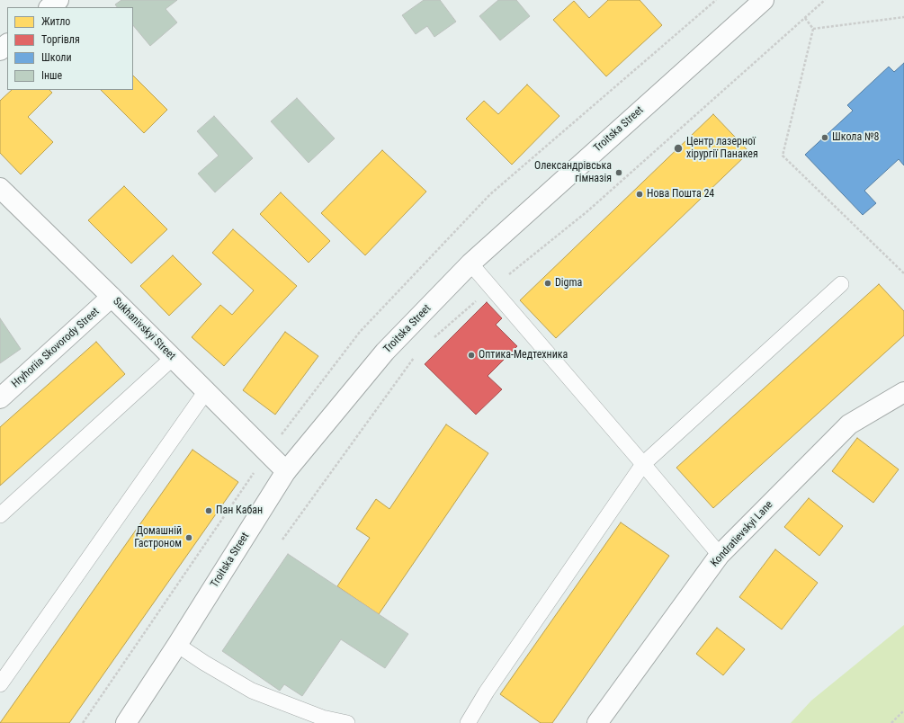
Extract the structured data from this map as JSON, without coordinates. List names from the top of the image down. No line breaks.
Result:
{"streets":{"street":["Troitska Street","Sukhanivskyi Street","Hryhoriia Skovorody Street","Kondratievskyi Lane"]},"crossings":[["Troitska Street","Sukhanivskyi Street"],["Sukhanivskyi Street","Hryhoriia Skovorody Street"]],"places":["Школа №8","Центр лазерної хірургії Панакея","Олександрівська гімназія","Нова Пошта 24","Digma","Оптика-Медтехника","Пан Кабан","Домашній Гастроном"],"legend":["Житло","Торгівля","Школи","Інше"]}
